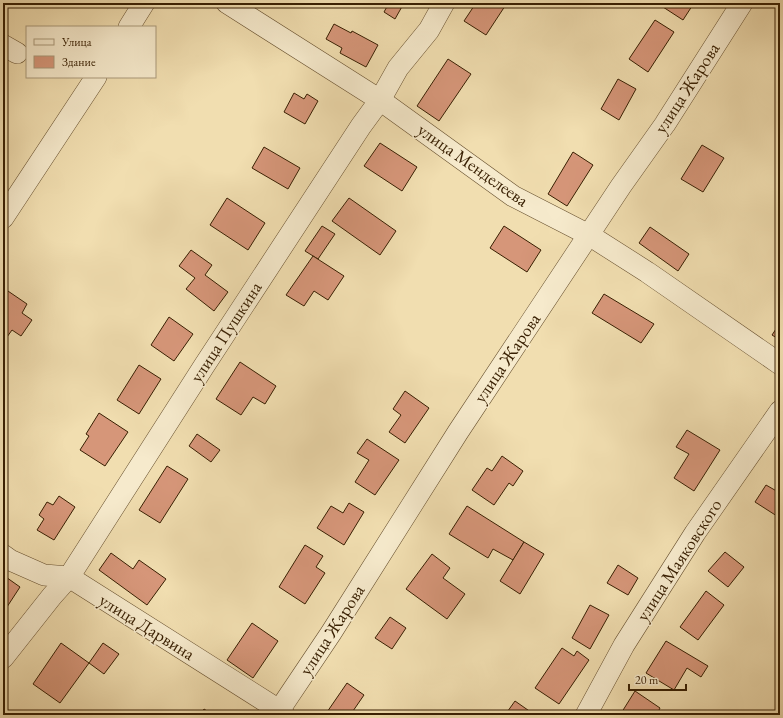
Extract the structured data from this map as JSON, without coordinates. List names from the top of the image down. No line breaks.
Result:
{"streets":{"street":["улица Жарова","улица Менделеева","улица Пушкина","улица Маяковского","улица Дарвина"]},"crossings":[["улица Жарова","улица Менделеева"],["улица Жарова","улица Дарвина"],["улица Менделеева","улица Пушкина"],["улица Пушкина","улица Дарвина"]],"legend":["Улица","Здание"],"scale_bar":"20 m"}
